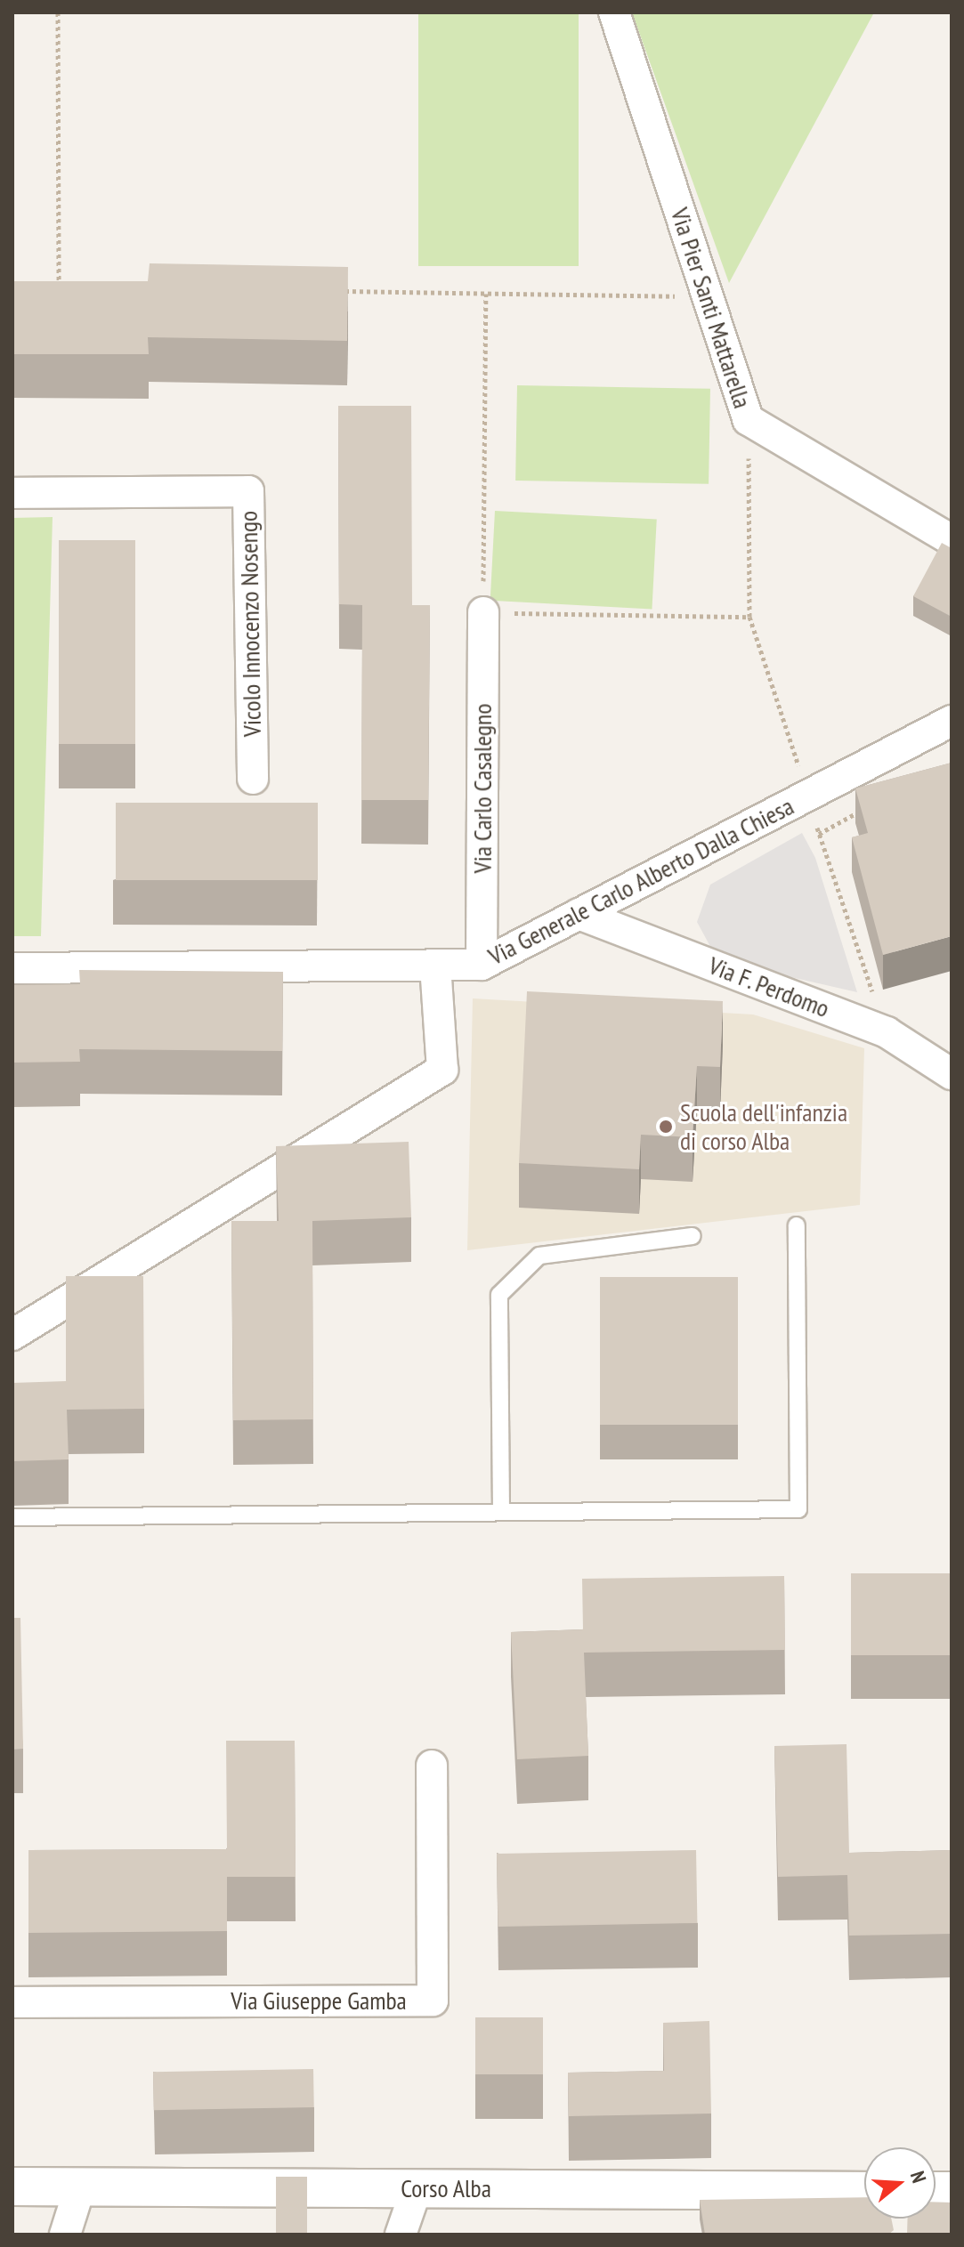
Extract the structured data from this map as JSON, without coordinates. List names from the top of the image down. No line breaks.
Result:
{"streets":{"street":["Via Pier Santi Mattarella","Vicolo Innocenzo Nosengo","Via Carlo Casalegno","Via Generale Carlo Alberto Dalla Chiesa","Via F. Perdomo","Via Giuseppe Gamba","Corso Alba"]},"crossings":[["Via Carlo Casalegno","Via Generale Carlo Alberto Dalla Chiesa"],["Via Generale Carlo Alberto Dalla Chiesa","Via F. Perdomo"]],"places":["Scuola dell'infanzia di corso Alba"],"north":"right"}
